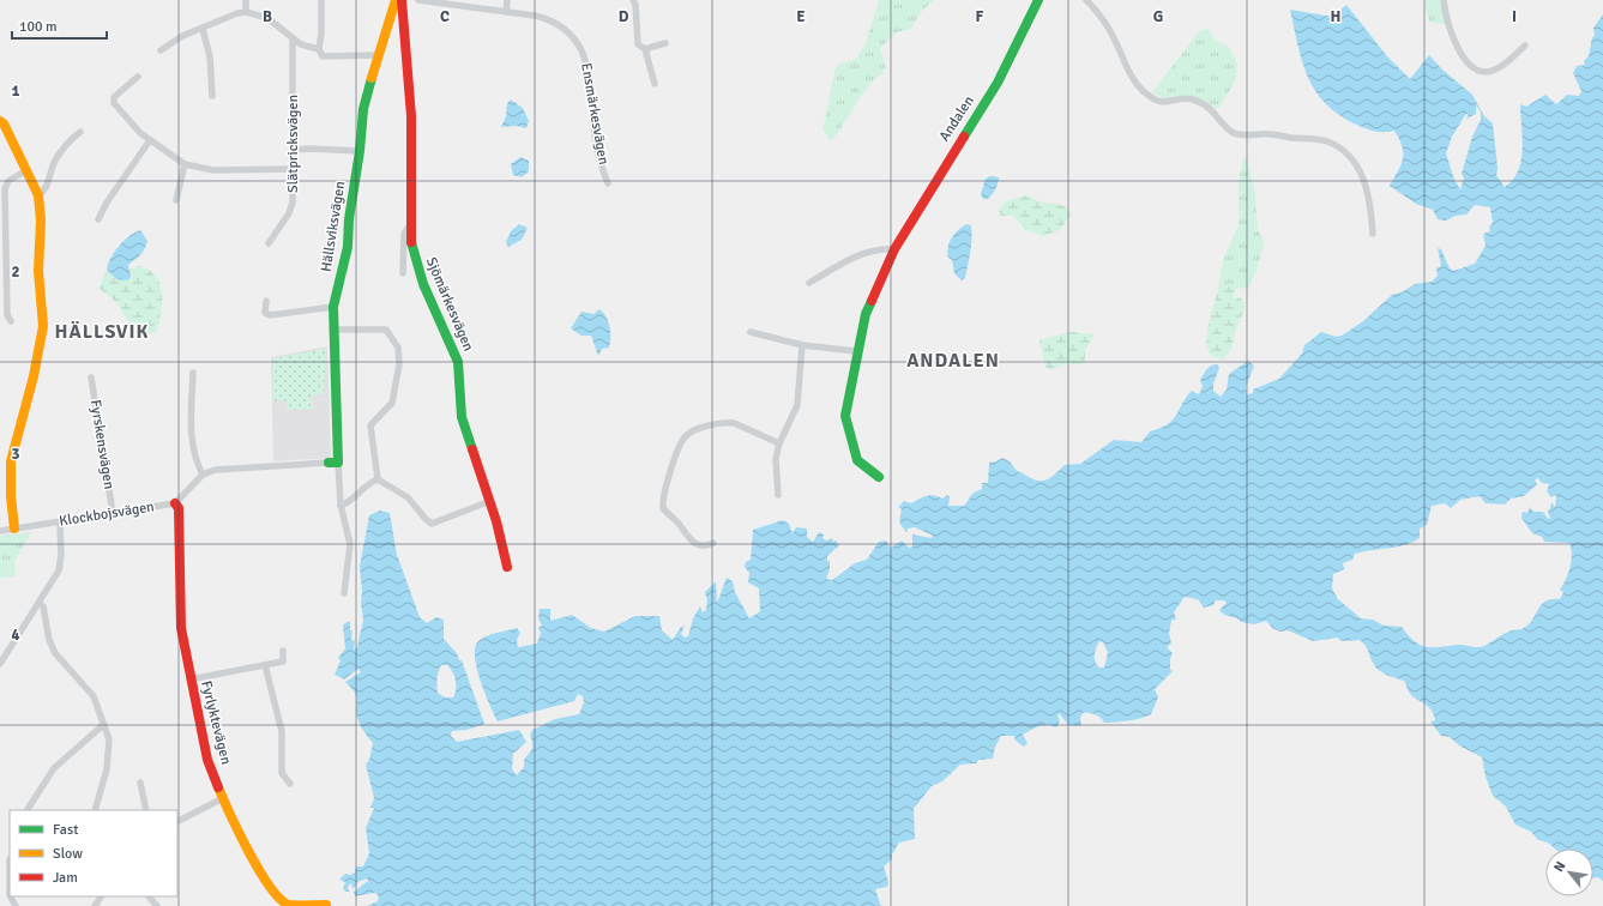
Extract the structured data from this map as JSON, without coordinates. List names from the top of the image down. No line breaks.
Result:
{"streets":{"street":["Ensmärkesvägen","Andalen","Slätpricksvägen","Hällsviksvägen","Sjömärkesvägen","Fyrskensvägen","Klockbojsvägen","Fyrlyktevägen"]},"crossings":[["Fyrskensvägen","Klockbojsvägen"],["Klockbojsvägen","Fyrlyktevägen"]],"districts":["HÄLLSVIK","ANDALEN"],"legend":["Fast","Slow","Jam"],"scale_bar":"100 m","north":"top left","grid":{"columns":["B","C","D","E","F","G","H","I"],"rows":["1","2","3","4"]}}
